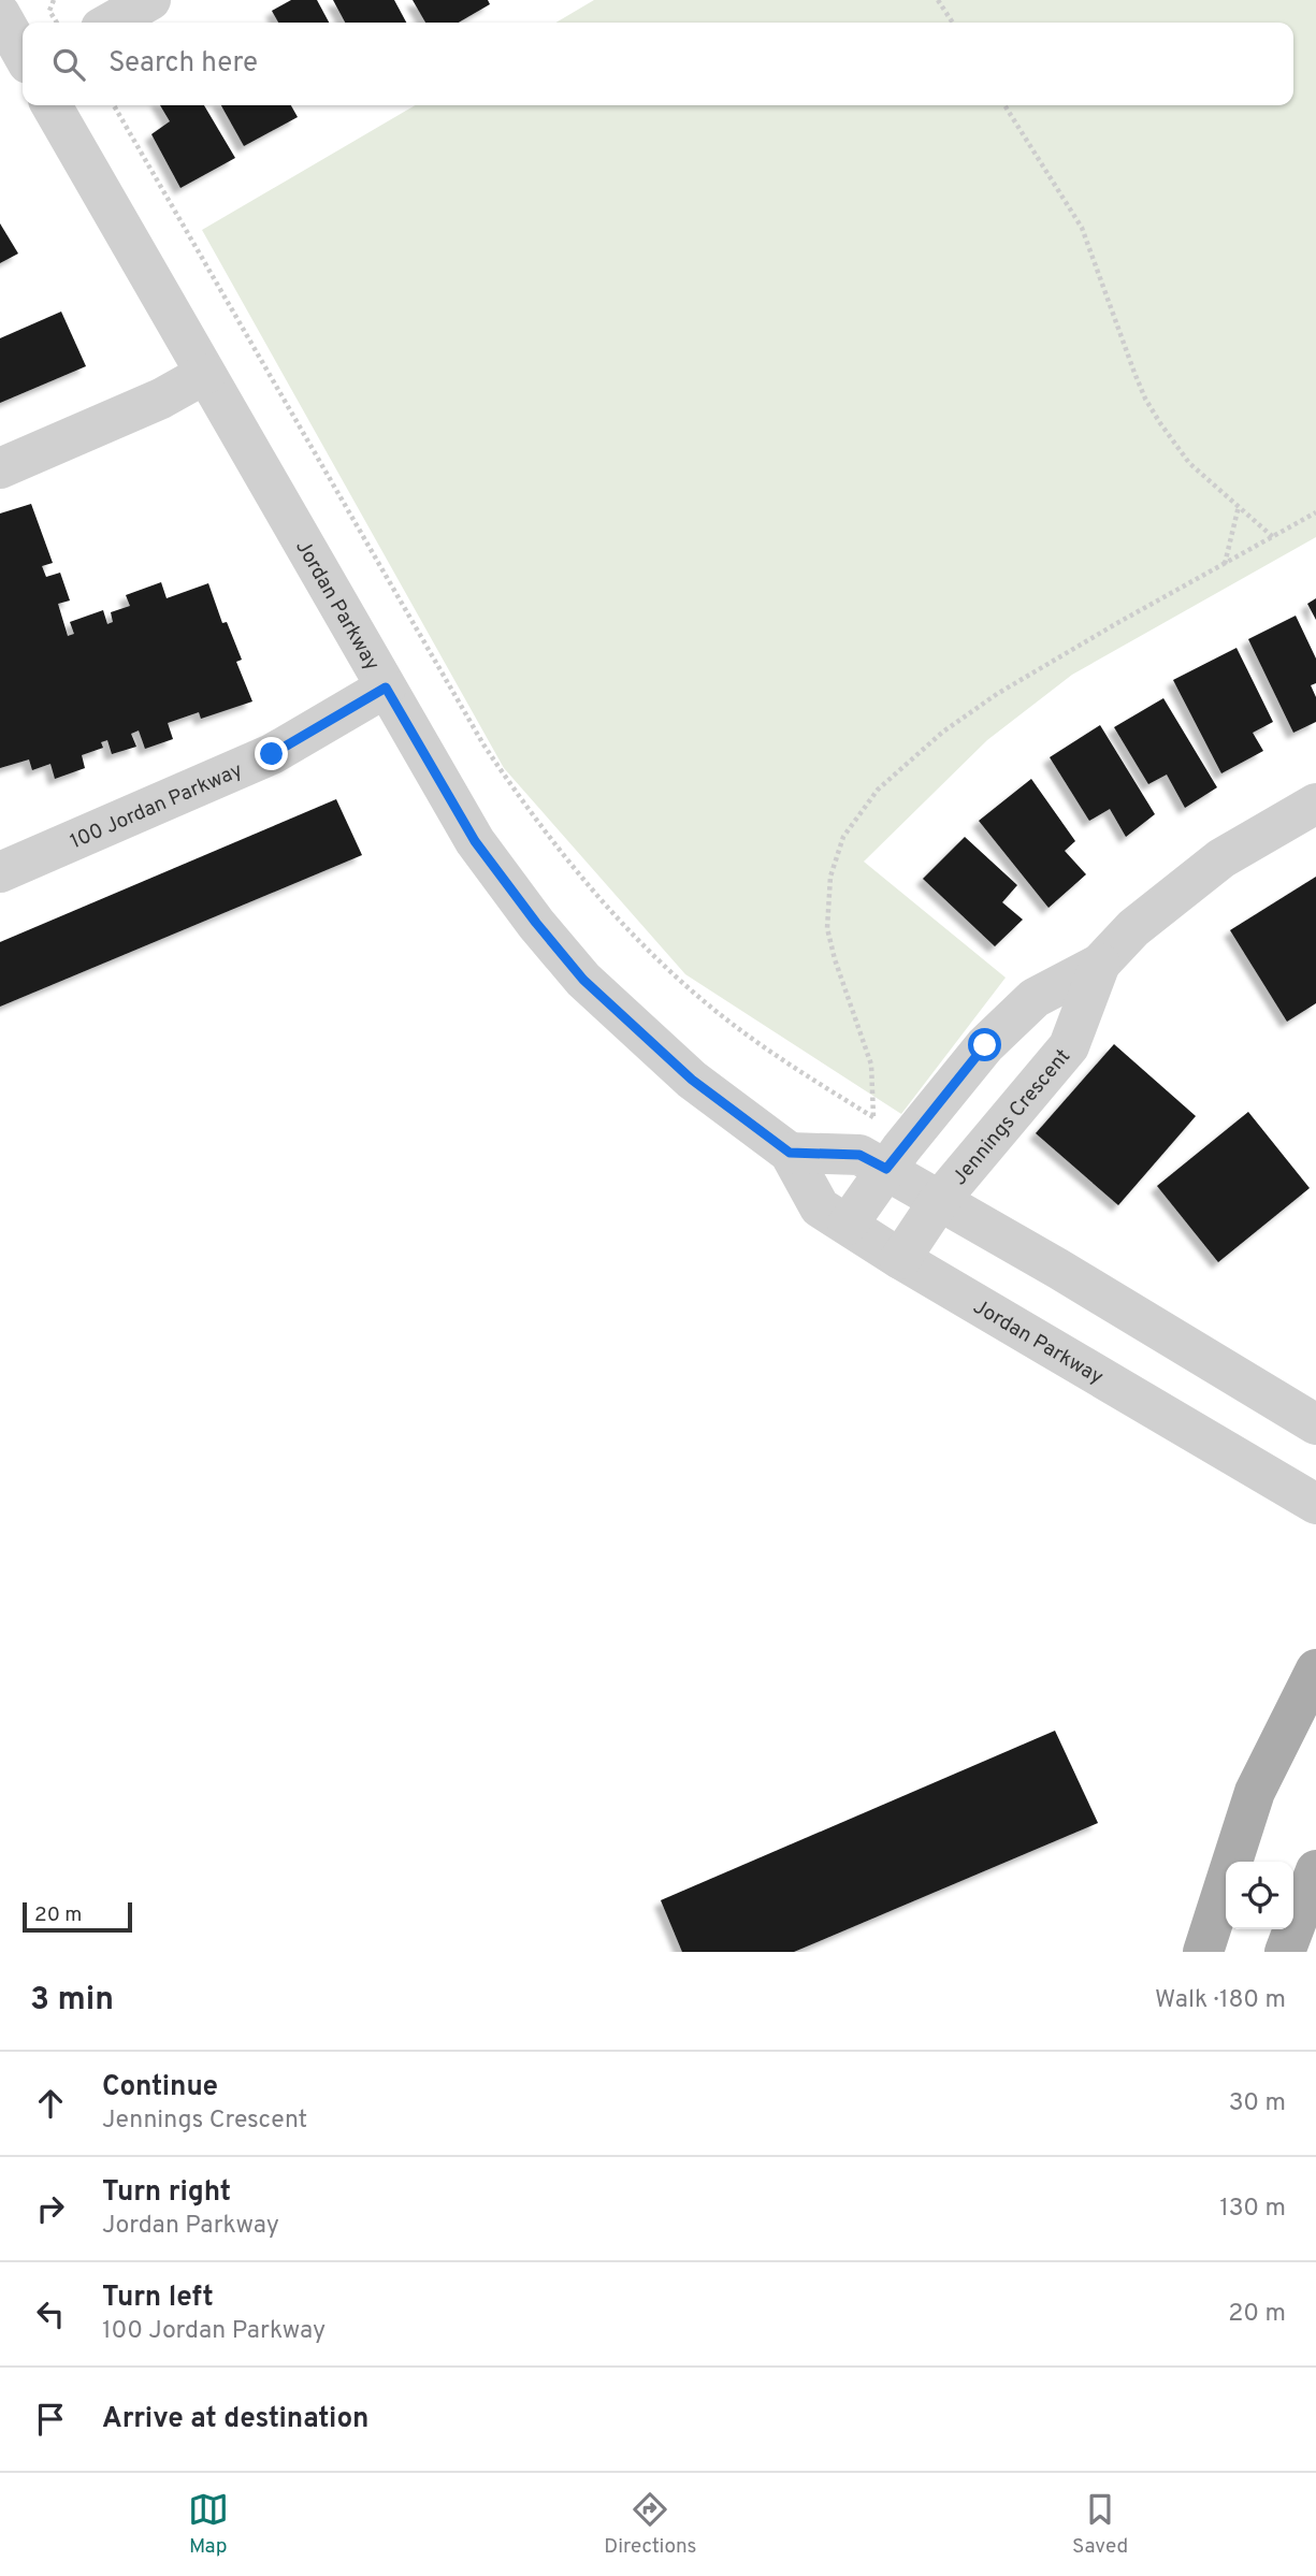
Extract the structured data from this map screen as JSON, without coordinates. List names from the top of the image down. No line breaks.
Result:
{"streets":{"street":["Jordan Parkway","100 Jordan Parkway","Jennings Crescent"]},"crossings":[["Jordan Parkway","100 Jordan Parkway"],["Jordan Parkway","Jennings Crescent"]],"scale_bar":"20 m","page":{"search":"Search here","scale":"20 m","heading":["3 min","Walk · 180 m"],"list":[["Continue","Jennings Crescent","30 m"],["Turn right","Jordan Parkway","130 m"],["Turn left","100 Jordan Parkway","20 m"],"Arrive at destination"],"nav":["Map","Directions","Saved"]}}
